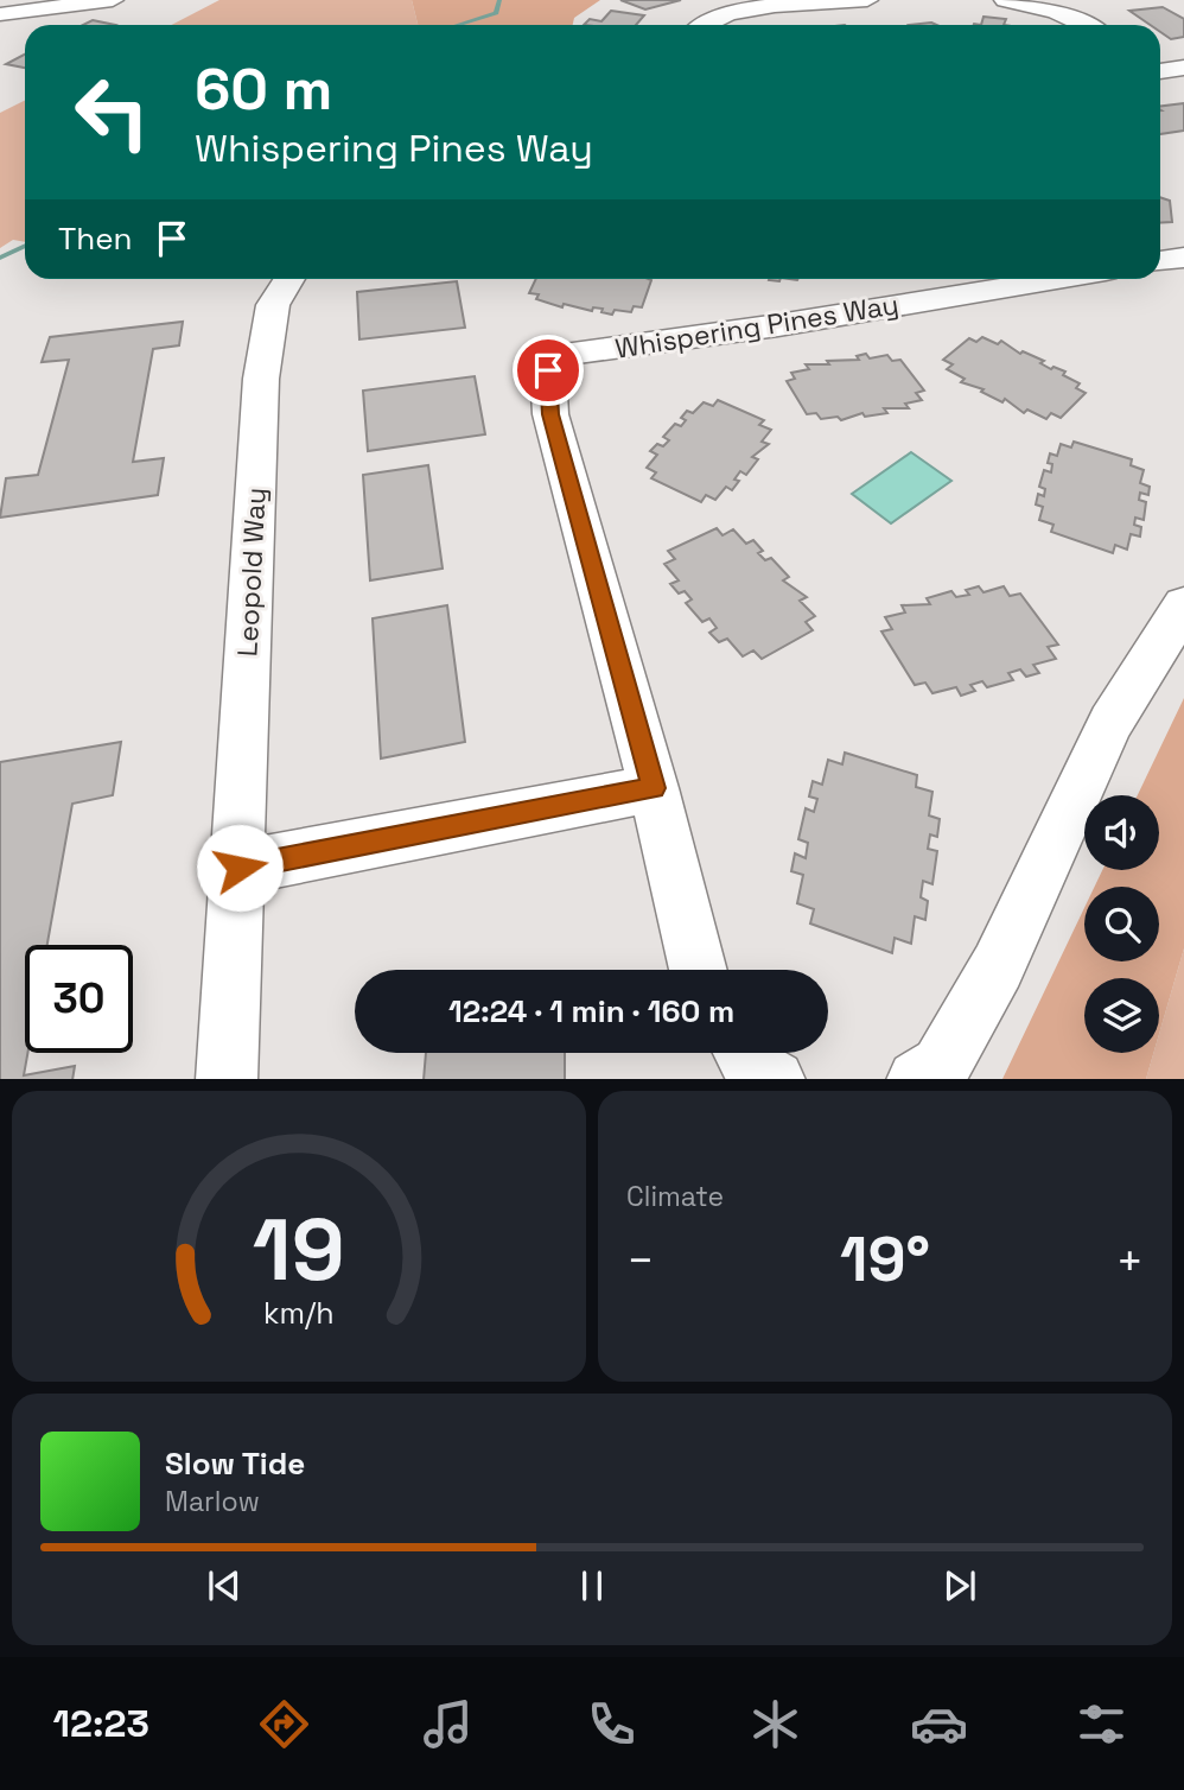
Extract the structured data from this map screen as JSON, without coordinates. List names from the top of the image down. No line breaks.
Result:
{"streets":{"street":["Whispering Pines Way","Leopold Way"]},"page":{"turn":["60 m","Whispering Pines Way"],"then":"Then","limit":"30","trip":"12:24 · 1 min · 160 m","tile":"Climate","heat":["−","19°","+"],"song":["Slow Tide","Marlow"],"tabs":"12:23","gauge":["19","km/h"]}}
